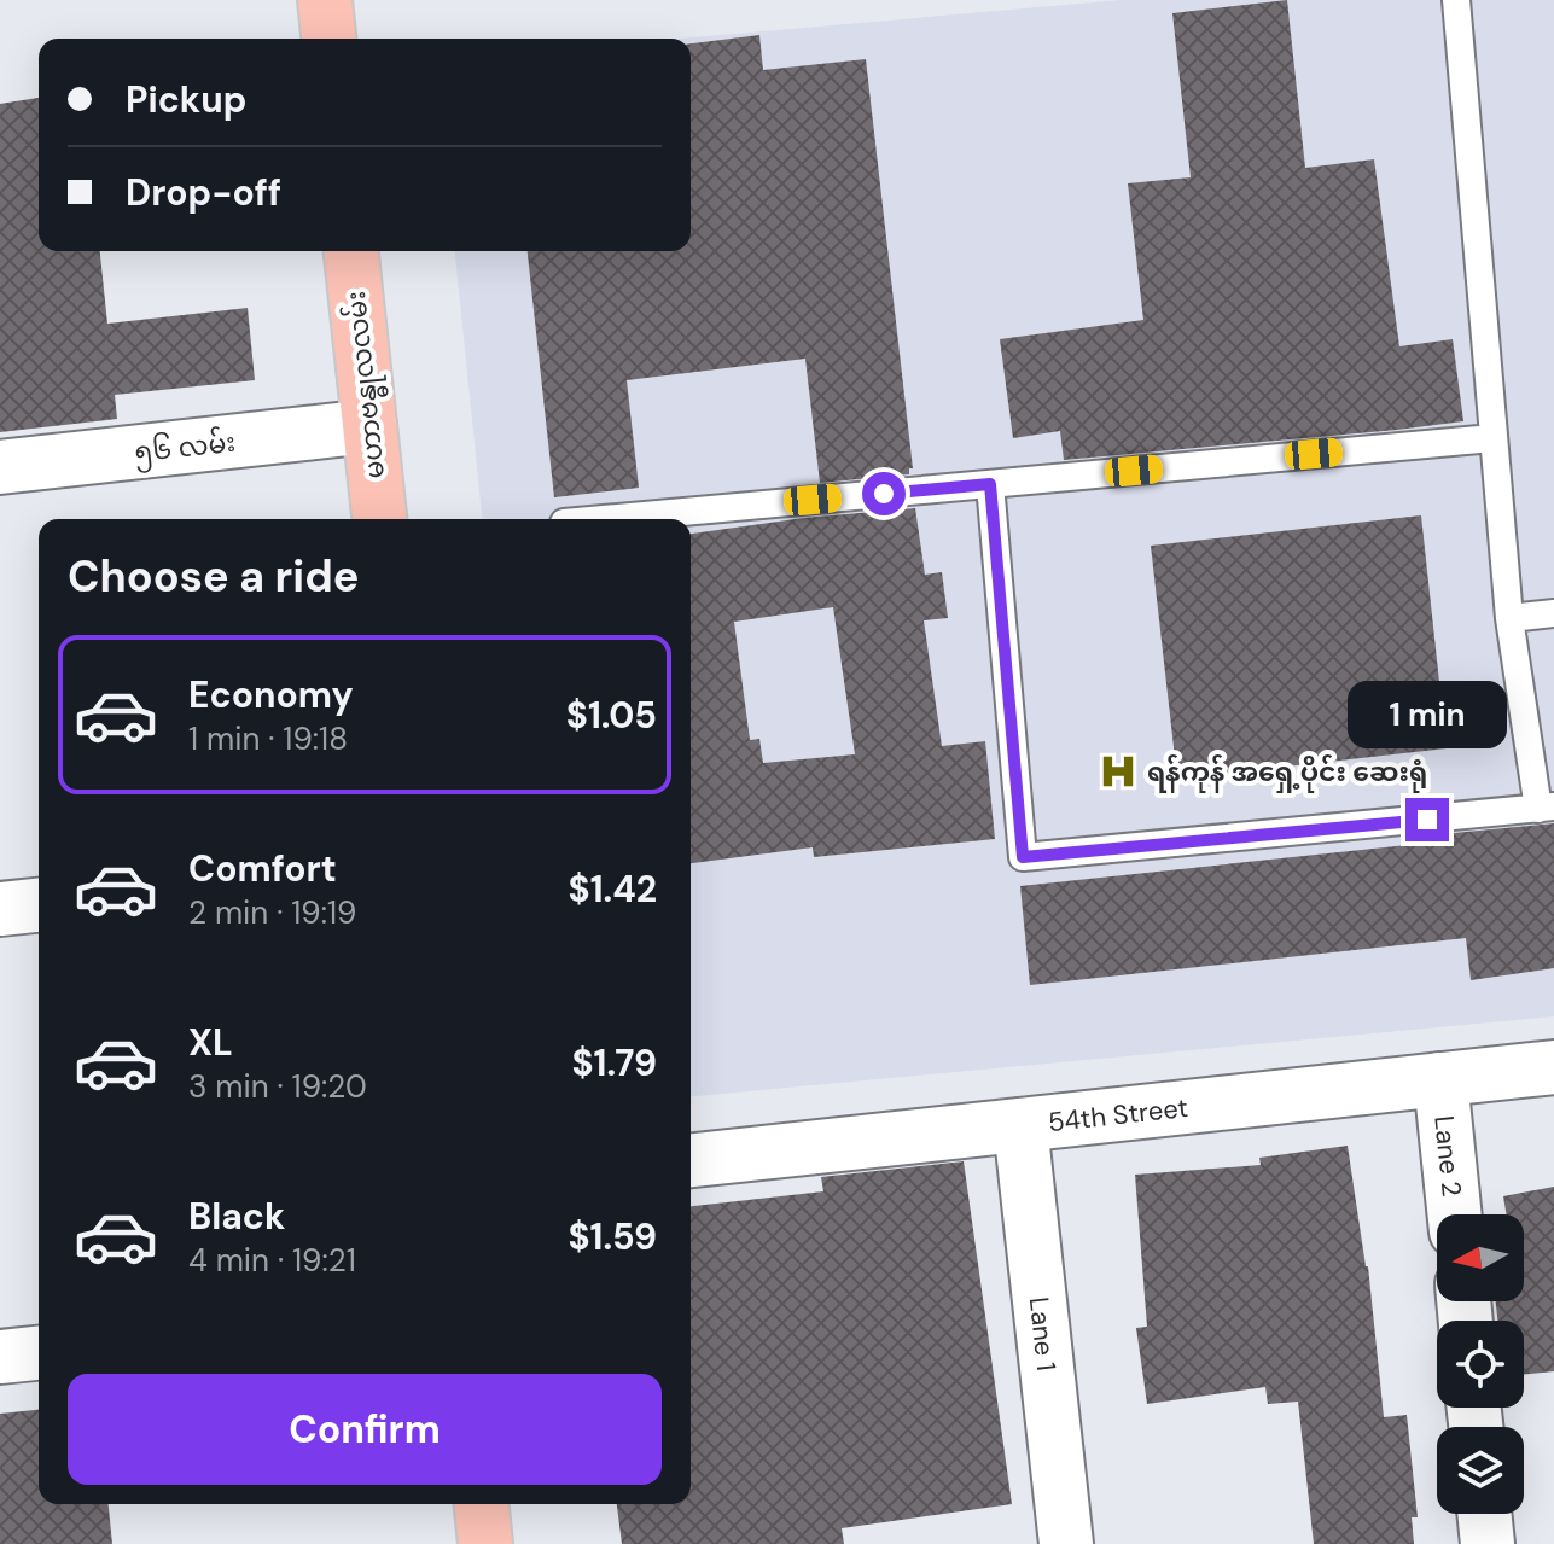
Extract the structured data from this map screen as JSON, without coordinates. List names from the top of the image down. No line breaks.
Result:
{"streets":{"main road":["မဟာဗန္ဓုလလမ်း"],"street":["၅၆ လမ်း","54th Street","Lane 2","Lane 1"]},"crossings":[["မဟာဗန္ဓုလလမ်း","၅၆ လမ်း"],["54th Street","Lane 2"],["54th Street","Lane 1"]],"places":{"hospital":["ရန်ကုန် အရှေ့ပိုင်း ဆေးရုံ"]},"north":"left","page":{"banner":["Pickup","Drop-off"],"heading":"Choose a ride","list":[{"name":"Economy","note":"1 min · 19:18","value":"$1.05"},{"name":"Comfort","note":"2 min · 19:19","value":"$1.42"},{"name":"XL","note":"3 min · 19:20","value":"$1.79"},{"name":"Black","note":"4 min · 19:21","value":"$1.59"}],"bubble":"1 min","buttons":"Confirm"}}
